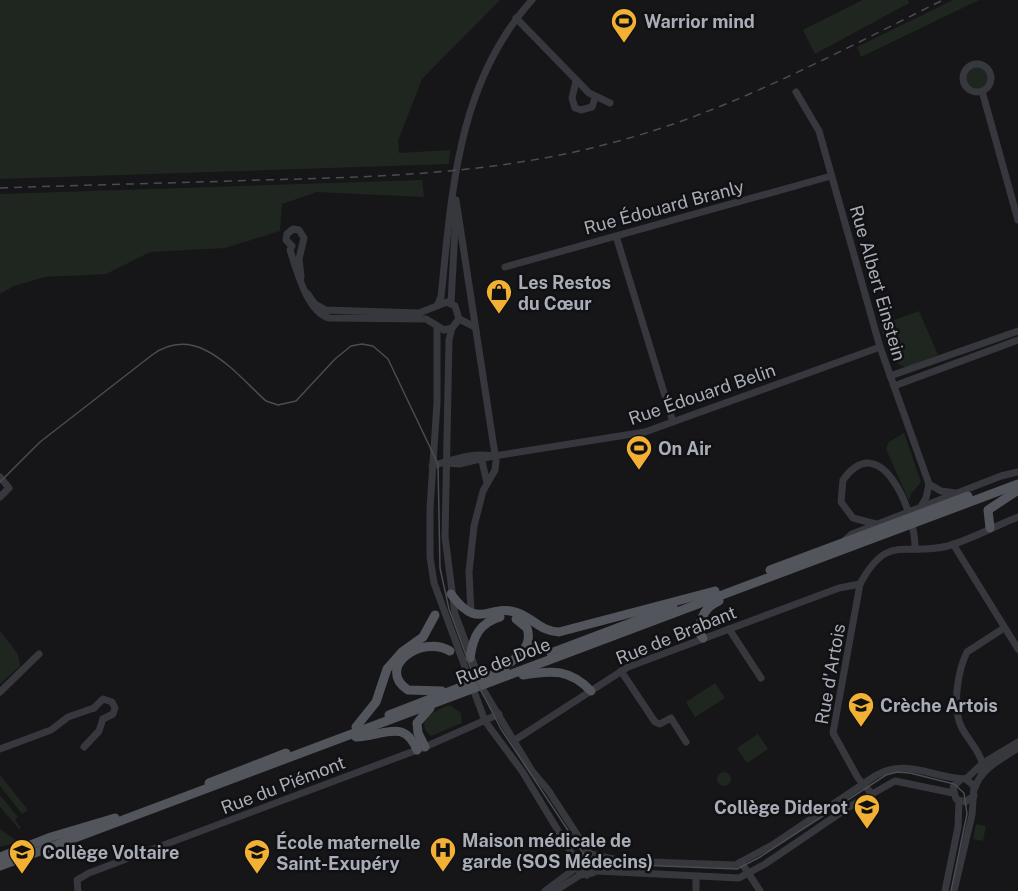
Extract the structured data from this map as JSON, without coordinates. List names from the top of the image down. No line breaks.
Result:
{"streets":{"main road":["Rue de Dole"],"street":["Rue Édouard Branly","Rue Albert Einstein","Rue Édouard Belin","Rue de Brabant","Rue d'Artois","Rue du Piémont"]},"crossings":[["Rue Édouard Branly","Rue Albert Einstein"],["Rue Albert Einstein","Rue Édouard Belin"],["Rue de Brabant","Rue d'Artois"]],"places":{"sports":["Warrior mind","On Air"],"shop":["Les Restos du Cœur"],"school or university":["Crèche Artois","Collège Diderot","Collège Voltaire","École maternelle Saint-Exupéry"],"hospital":["Maison médicale de garde (SOS Médecins)"]}}
